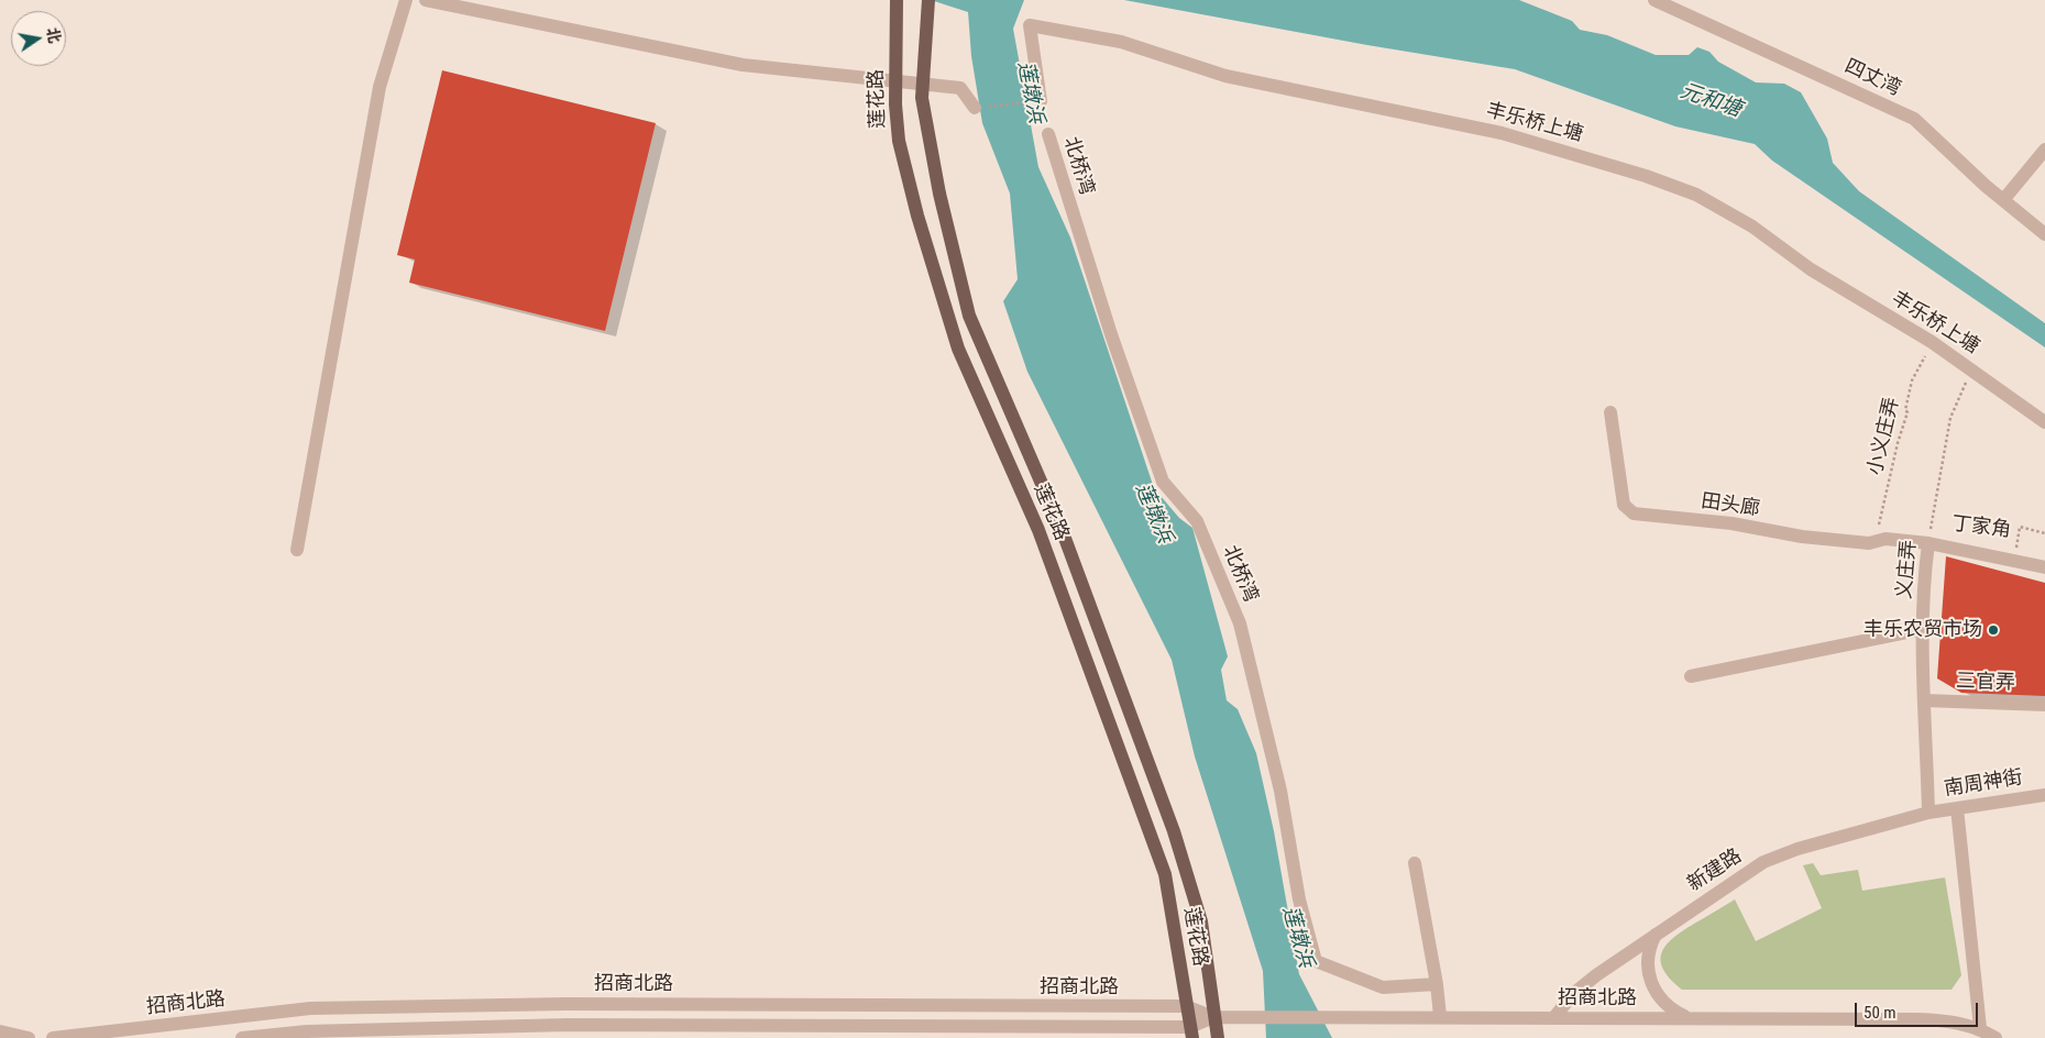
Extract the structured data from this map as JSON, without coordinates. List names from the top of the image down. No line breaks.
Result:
{"streets":{"main road":["莲花路"],"street":["四丈湾","丰乐桥上塘","北桥湾","田头廊","义庄弄","三官弄","南周神街","新建路","招商北路"],"path":["小义庄弄","丁家角"]},"crossings":[["莲花路","招商北路"],["丰乐桥上塘","小义庄弄"],["丰乐桥上塘","义庄弄"],["小义庄弄","田头廊"],["田头廊","义庄弄"],["义庄弄","三官弄"],["义庄弄","南周神街"],["义庄弄","新建路"],["南周神街","新建路"],["新建路","招商北路"]],"water":["莲墩浜","元和塘"],"places":["丰乐农贸市场"],"scale_bar":"50 m","north":"right"}
